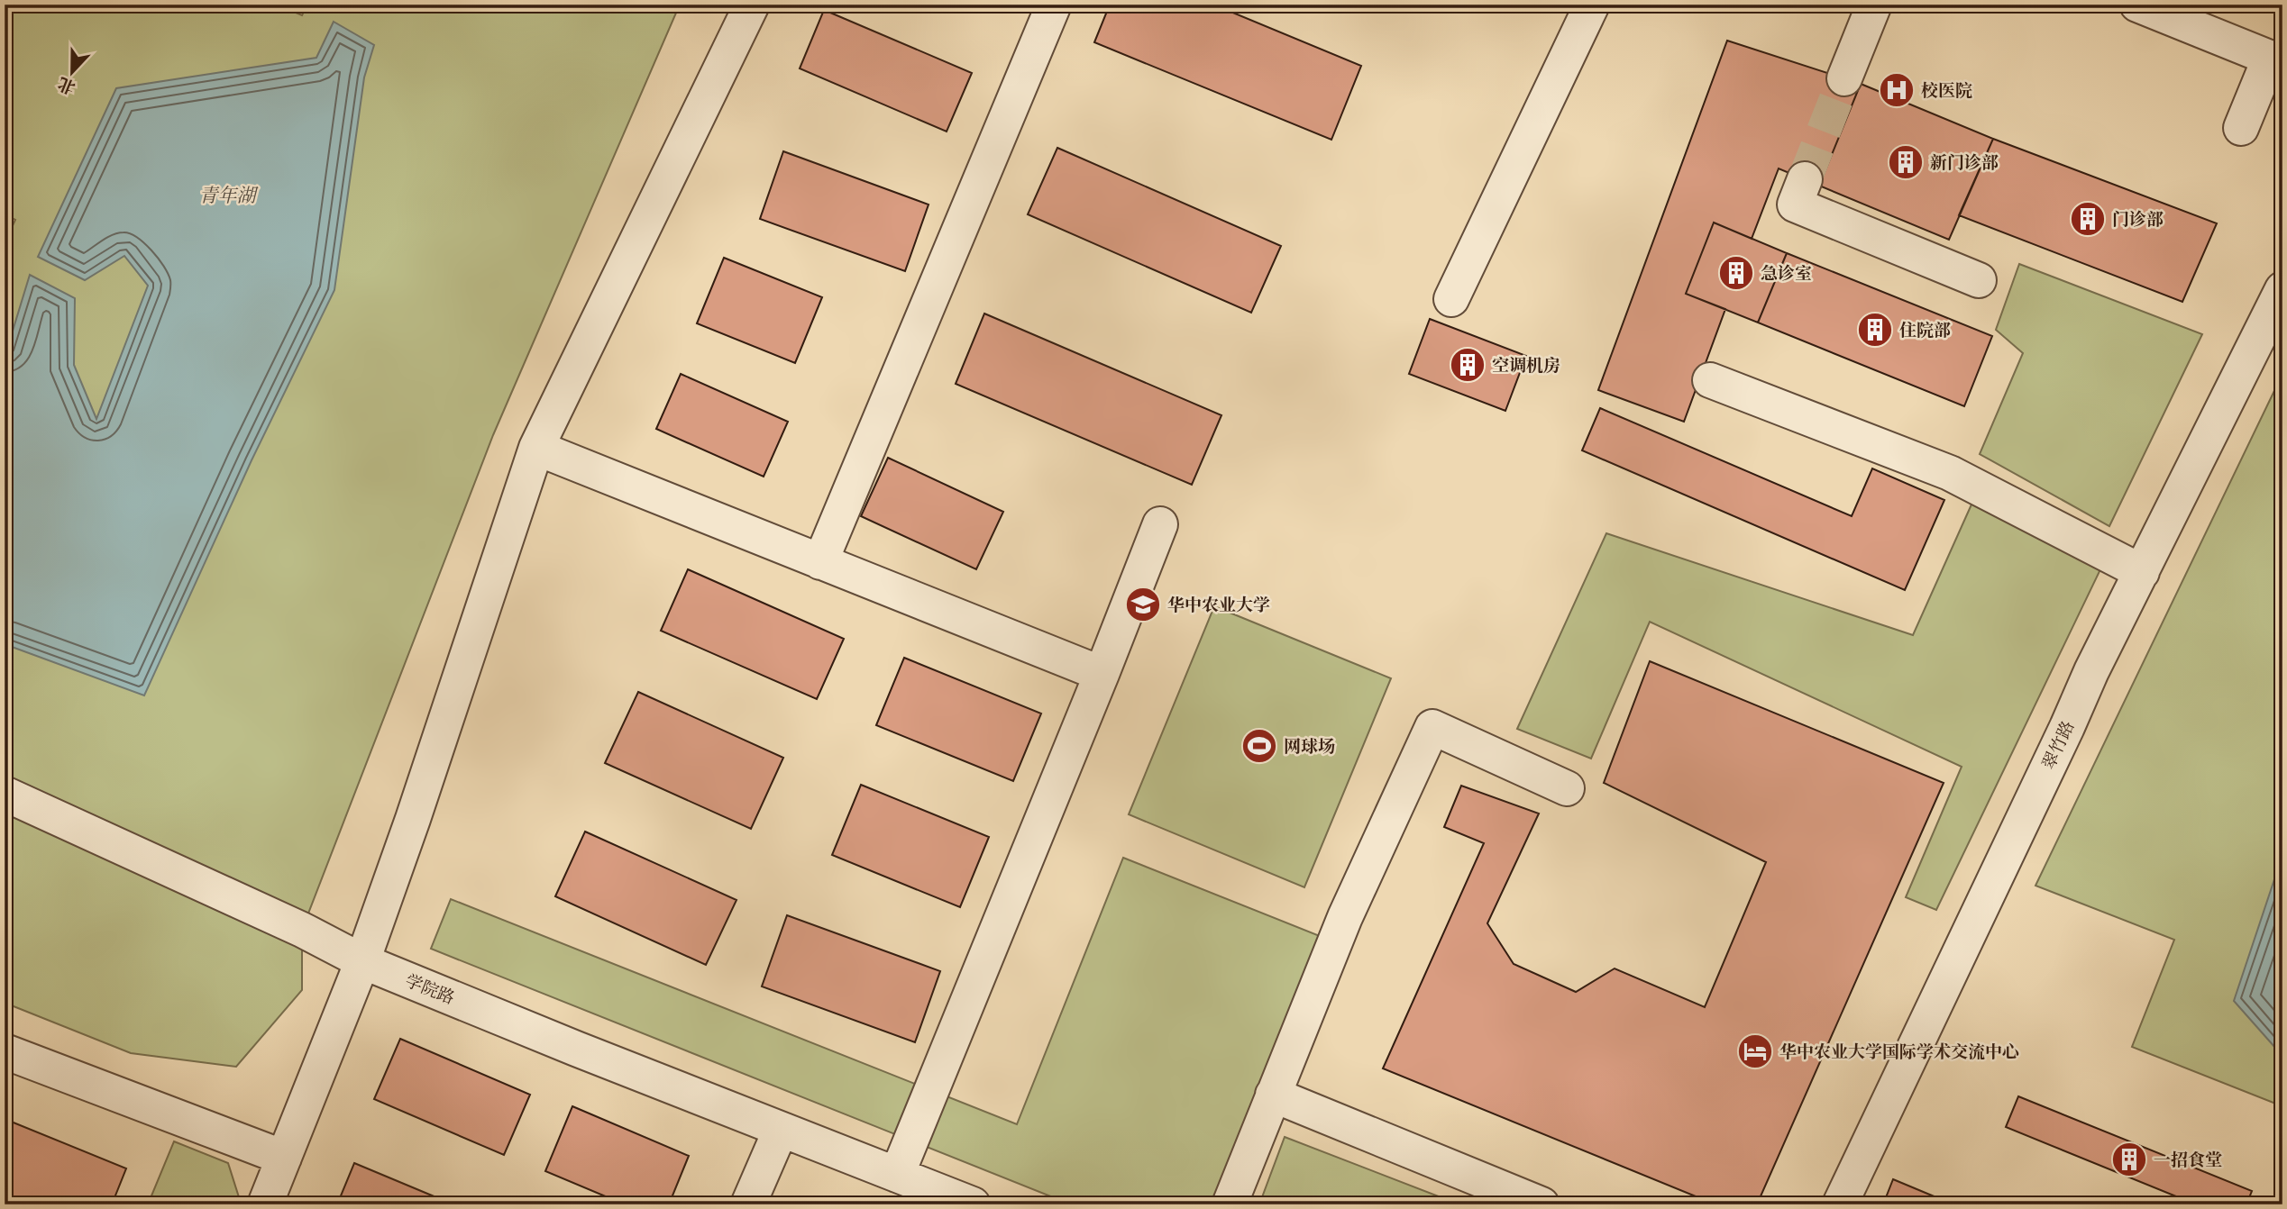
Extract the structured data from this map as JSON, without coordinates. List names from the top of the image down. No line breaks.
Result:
{"streets":{"street":["翠竹路","学院路"]},"water":["青年湖"],"places":{"hospital":["校医院"],"building":["新门诊部","门诊部","急诊室","住院部","空调机房","一招食堂"],"school or university":["华中农业大学"],"sports":["网球场"],"hotel":["华中农业大学国际学术交流中心"]},"north":"bottom"}
